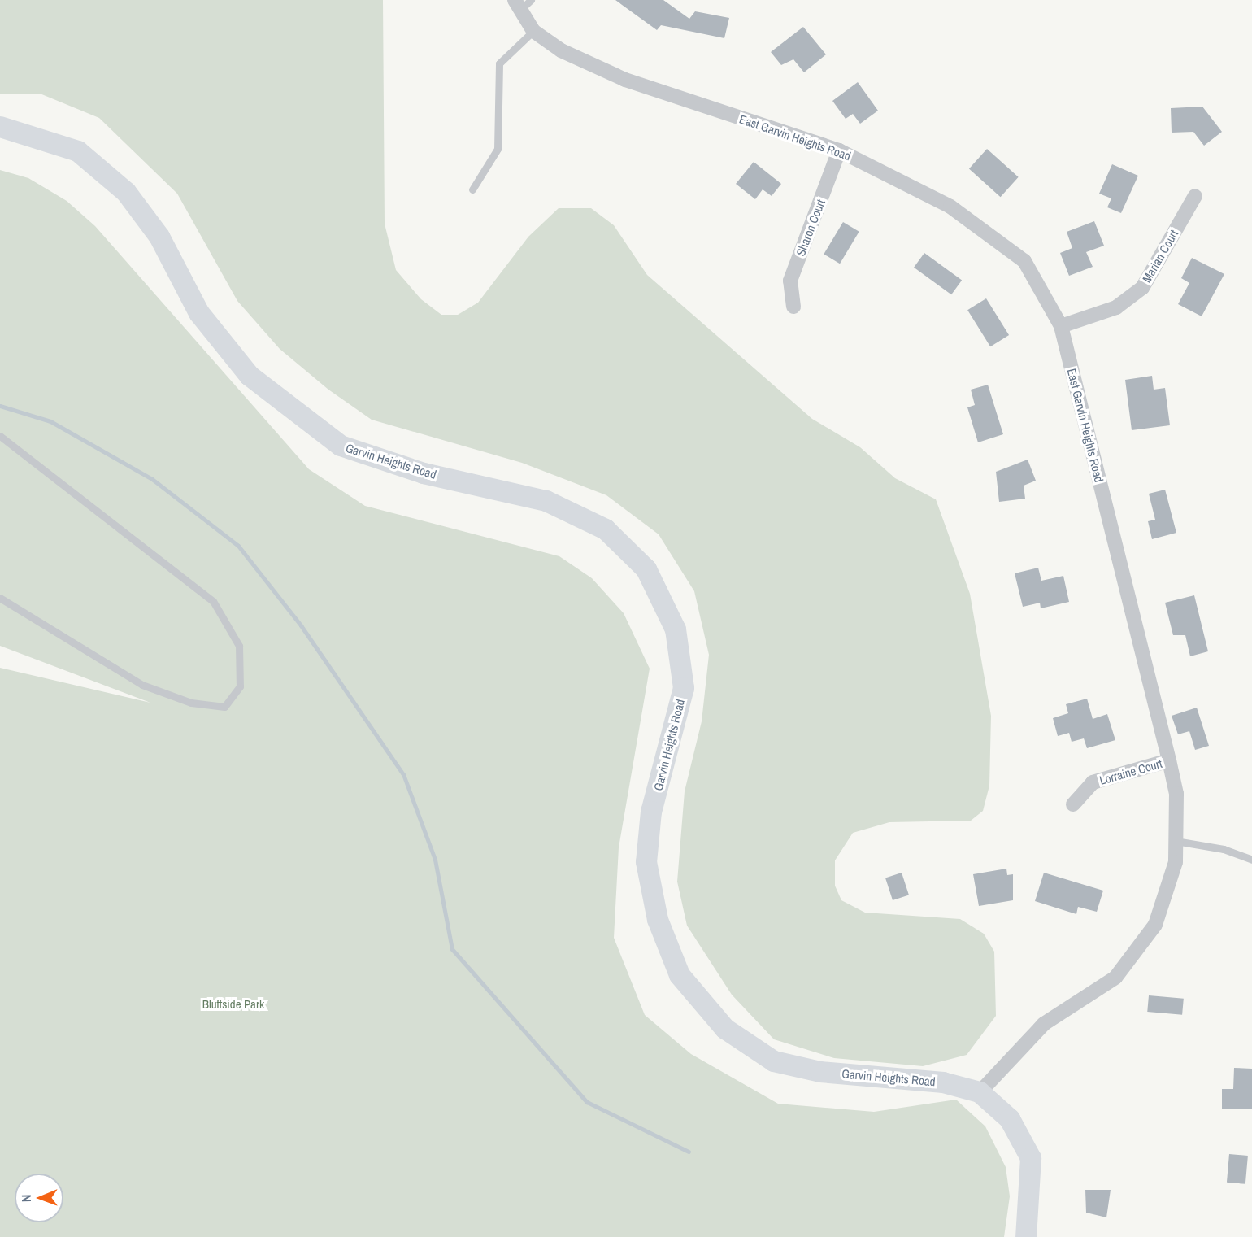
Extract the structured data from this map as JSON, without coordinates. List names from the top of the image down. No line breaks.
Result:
{"streets":{"main road":["Garvin Heights Road"],"street":["East Garvin Heights Road","Sharon Court","Marian Court","Lorraine Court"]},"crossings":[["East Garvin Heights Road","Sharon Court"],["East Garvin Heights Road","Marian Court"],["East Garvin Heights Road","Garvin Heights Road"],["East Garvin Heights Road","Lorraine Court"]],"parks":["Bluffside Park"],"north":"left"}
